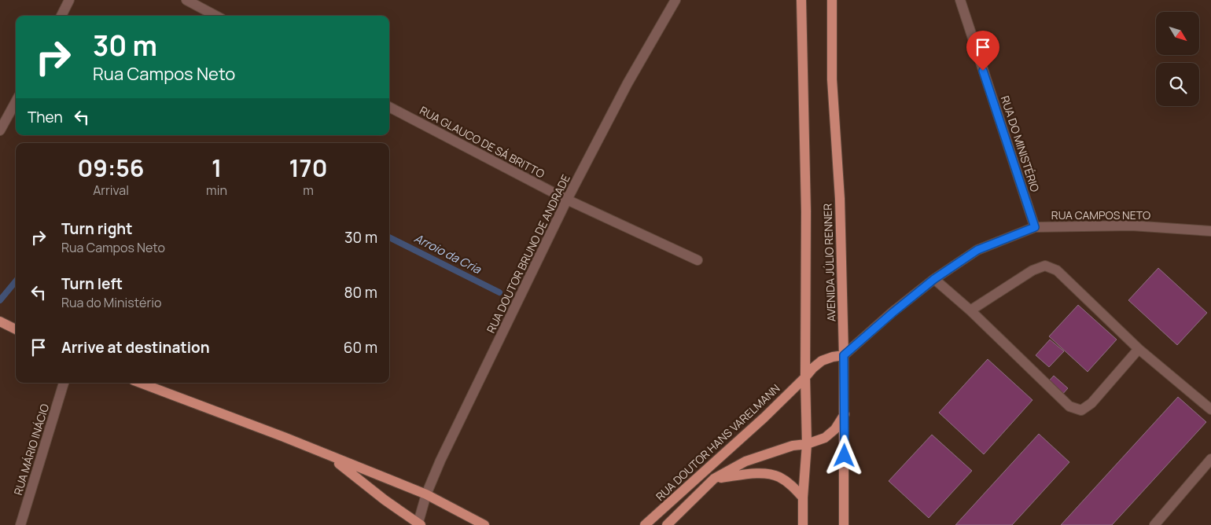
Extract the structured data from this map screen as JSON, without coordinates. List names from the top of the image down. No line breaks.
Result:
{"streets":{"main road":["AVENIDA JÚLIO RENNER","RUA DOUTOR HANS VARELMANN"],"street":["RUA GLAUCO DE SÁ BRITTO","RUA DO MINISTÉRIO","RUA CAMPOS NETO","RUA DOUTOR BRUNO DE ANDRADE","RUA MÁRIO INÁCIO"]},"crossings":[["RUA GLAUCO DE SÁ BRITTO","RUA DOUTOR BRUNO DE ANDRADE"],["RUA DO MINISTÉRIO","RUA CAMPOS NETO"],["RUA CAMPOS NETO","AVENIDA JÚLIO RENNER"],["RUA CAMPOS NETO","RUA DOUTOR HANS VARELMANN"],["AVENIDA JÚLIO RENNER","RUA DOUTOR HANS VARELMANN"]],"water":["Arroio da Cria"],"north":"bottom right","page":{"turn":["30 m","Rua Campos Neto"],"then":"Then","eta":["09:56","Arrival","1","min","170","m"],"list":[{"name":"Turn right","note":"Rua Campos Neto","value":"30 m"},{"name":"Turn left","note":"Rua do Ministério","value":"80 m"},{"name":"Arrive at destination","value":"60 m"}]}}
